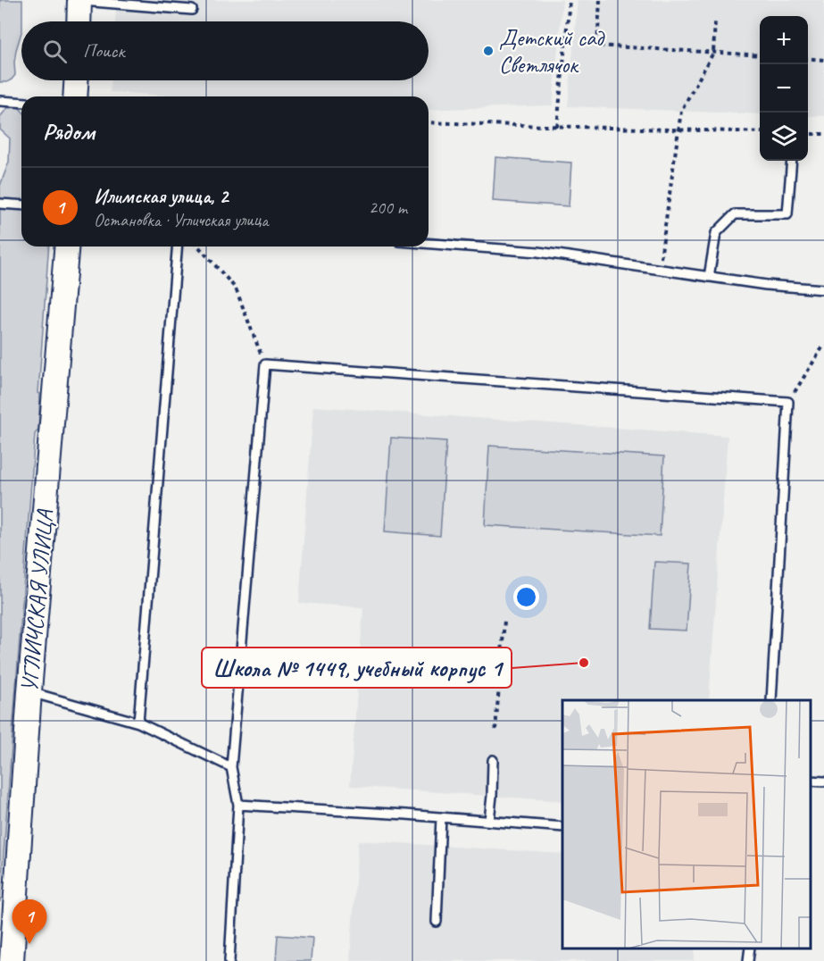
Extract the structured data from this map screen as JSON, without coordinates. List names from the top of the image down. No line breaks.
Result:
{"streets":{"street":["УГЛИЧСКАЯ УЛИЦА"]},"places":["Детский сад Светлячок","Школа № 1449, учебный корпус 1"],"page":{"map_buttons":["+","−"],"search":"Поиск","heading":"Рядом","list":[{"mark":"1","name":"Илимская улица, 2","note":"Остановка · Угличская улица","value":"200 m"}],"pins":"1"}}
